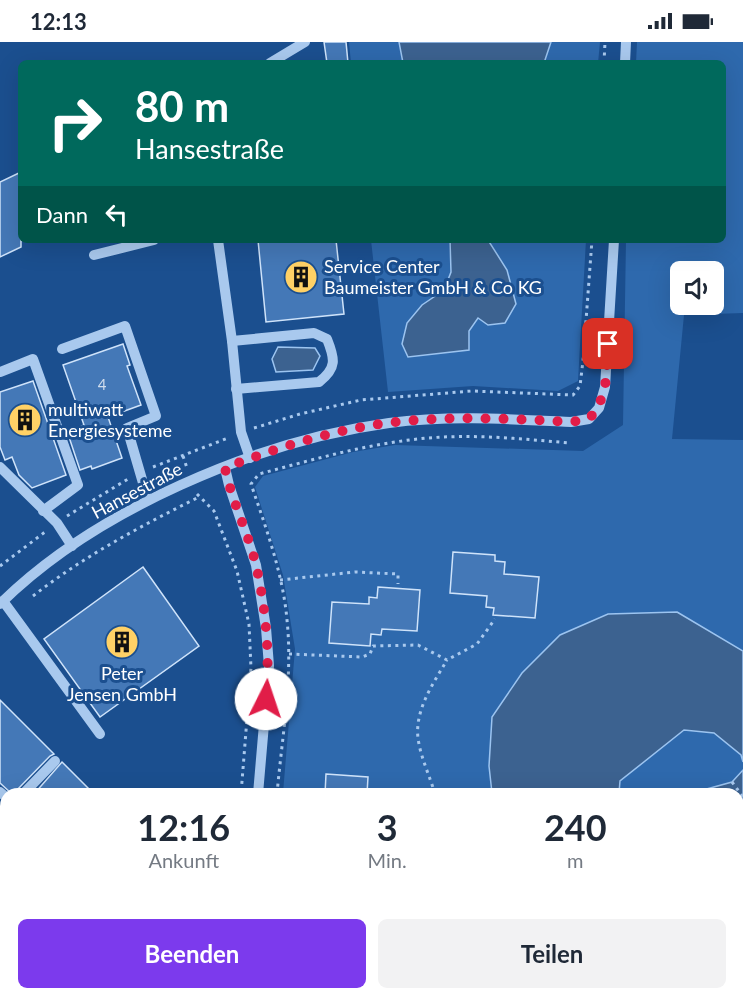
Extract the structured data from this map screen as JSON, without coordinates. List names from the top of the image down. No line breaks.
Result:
{"streets":{"street":["Hansestraße"]},"places":{"building":["Service Center Baumeister GmbH & Co KG","multiwatt Energiesysteme","Peter Jensen GmbH"]},"house_numbers":["4"],"page":{"status":"12:13","turn":["80 m","Hansestraße"],"then":"Dann","eta":["12:16","Ankunft","3","Min.","240","m"],"buttons":["Beenden","Teilen"]}}
